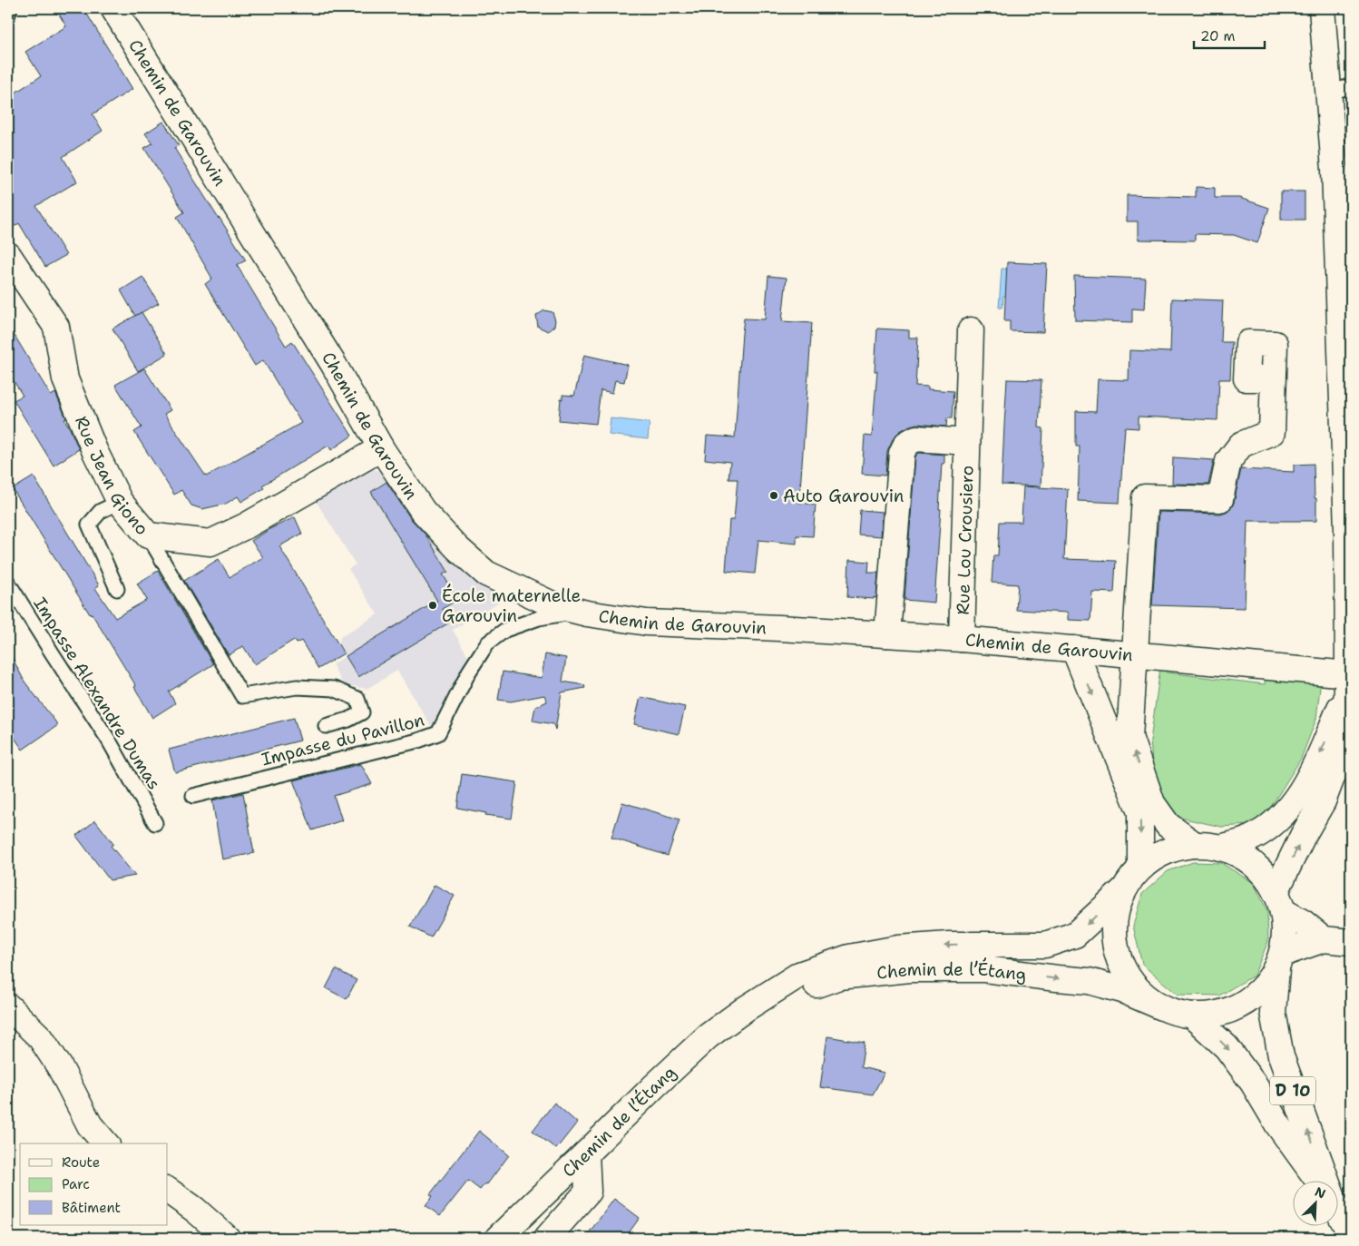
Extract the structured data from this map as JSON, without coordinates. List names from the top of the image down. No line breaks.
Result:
{"streets":{"street":["Chemin de Garouvin","Rue Jean Giono","Rue Lou Crousiero","Chemin de l’Étang","D 10"],"lane":["Impasse Alexandre Dumas","Impasse du Pavillon"]},"crossings":[["Chemin de Garouvin","Rue Jean Giono"],["Chemin de Garouvin","Rue Lou Crousiero"],["Chemin de Garouvin","Impasse du Pavillon"]],"places":["Auto Garouvin","École maternelle Garouvin"],"legend":["Route","Parc","Bâtiment"],"scale_bar":"20 m","north":"top right"}
